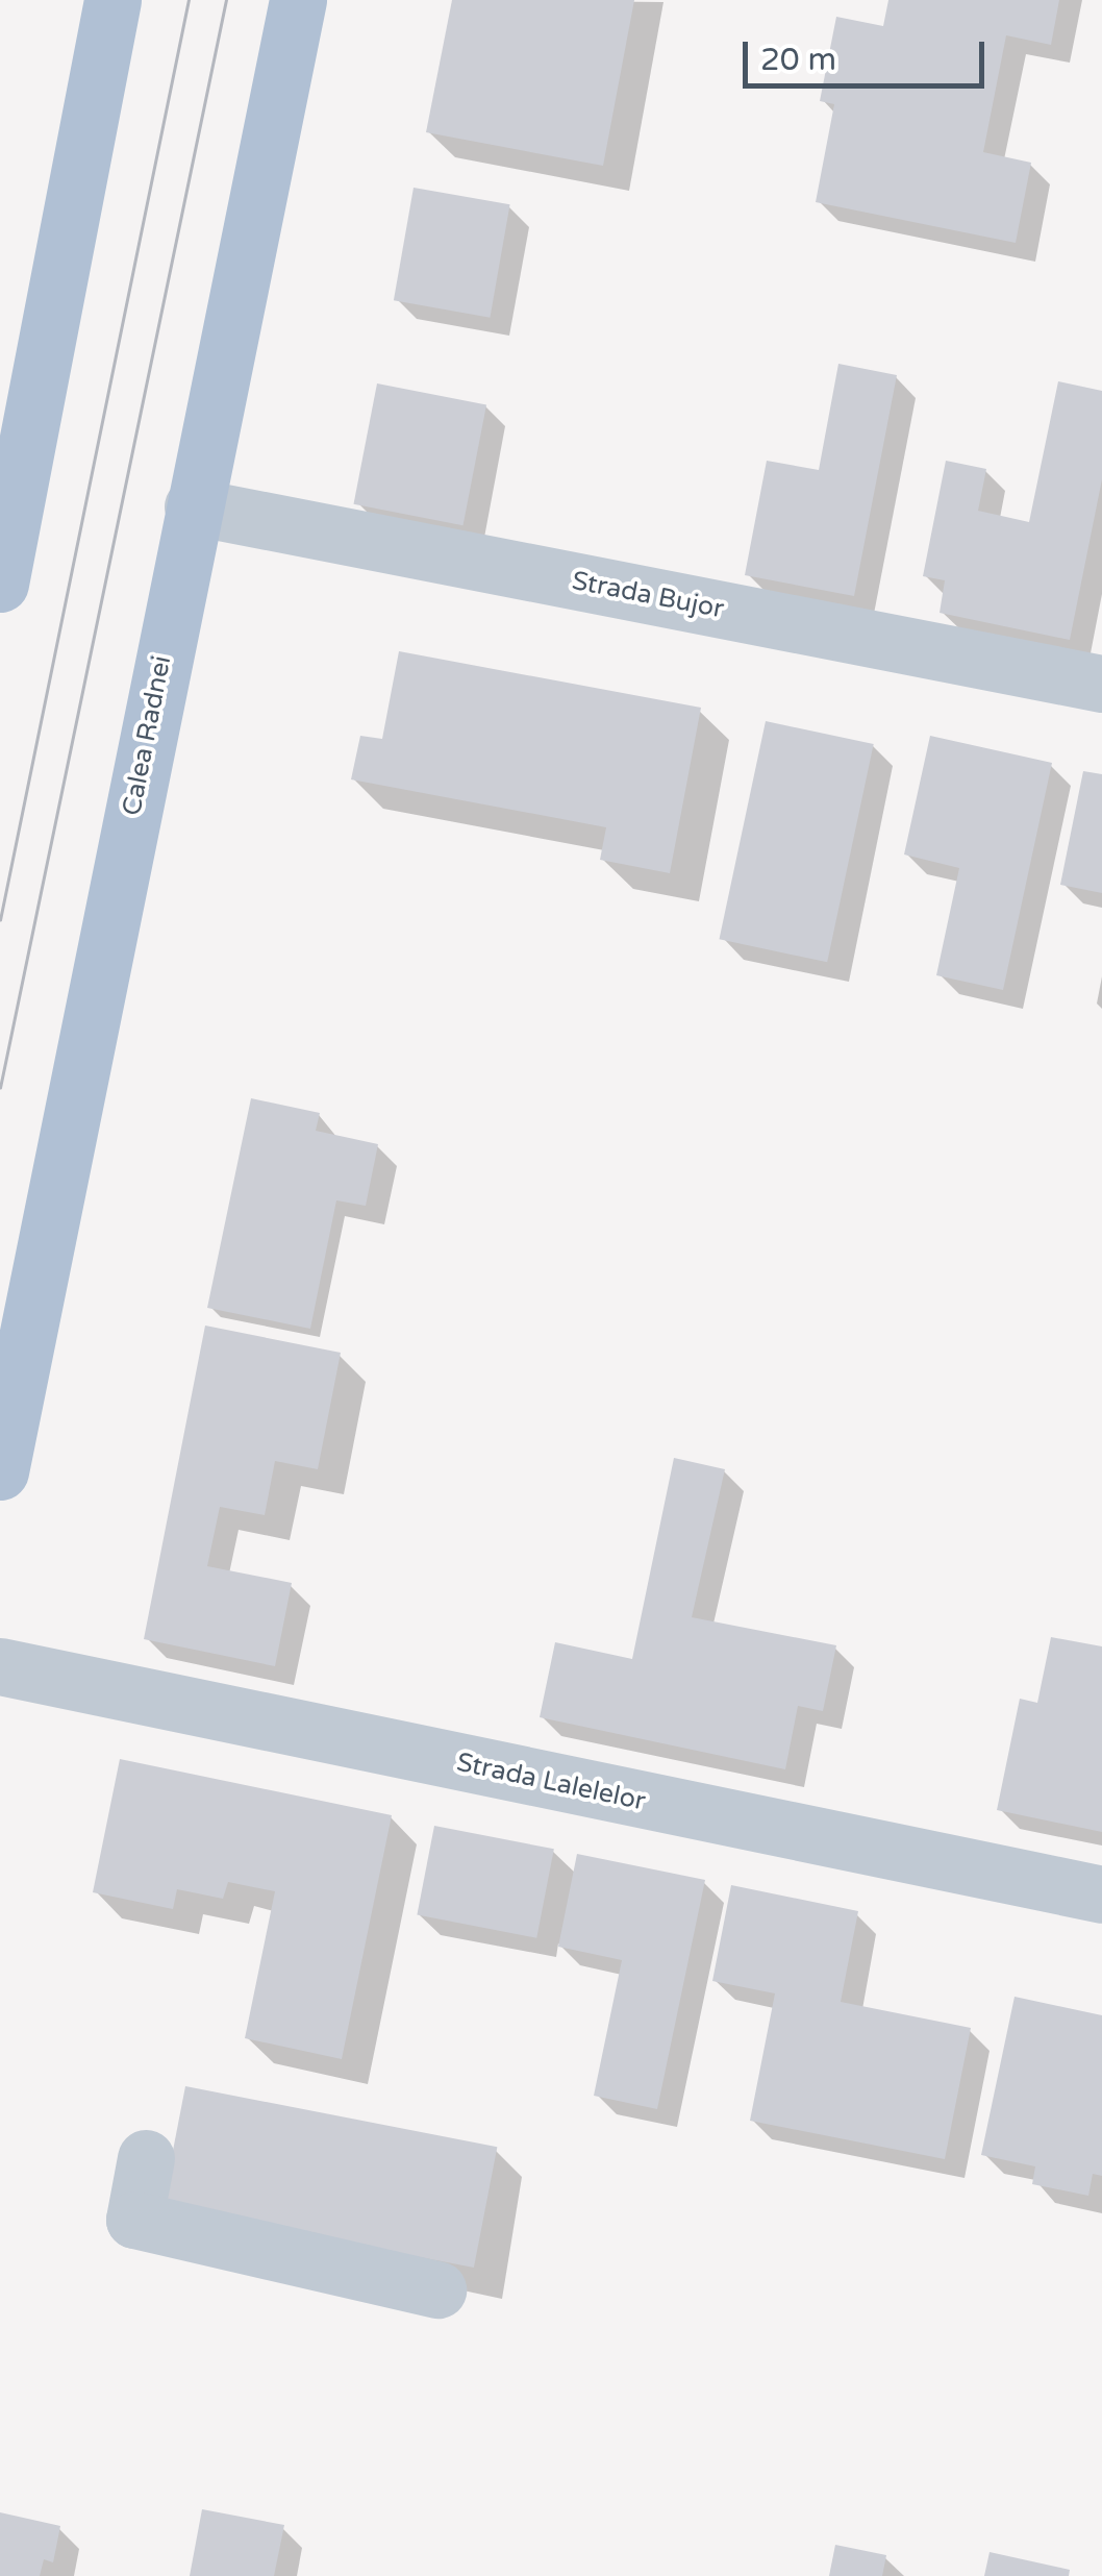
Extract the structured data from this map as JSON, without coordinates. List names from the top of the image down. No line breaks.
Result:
{"streets":{"main road":["Calea Radnei"],"street":["Strada Bujor","Strada Lalelelor"]},"crossings":[["Strada Bujor","Calea Radnei"]],"scale_bar":"20 m"}
